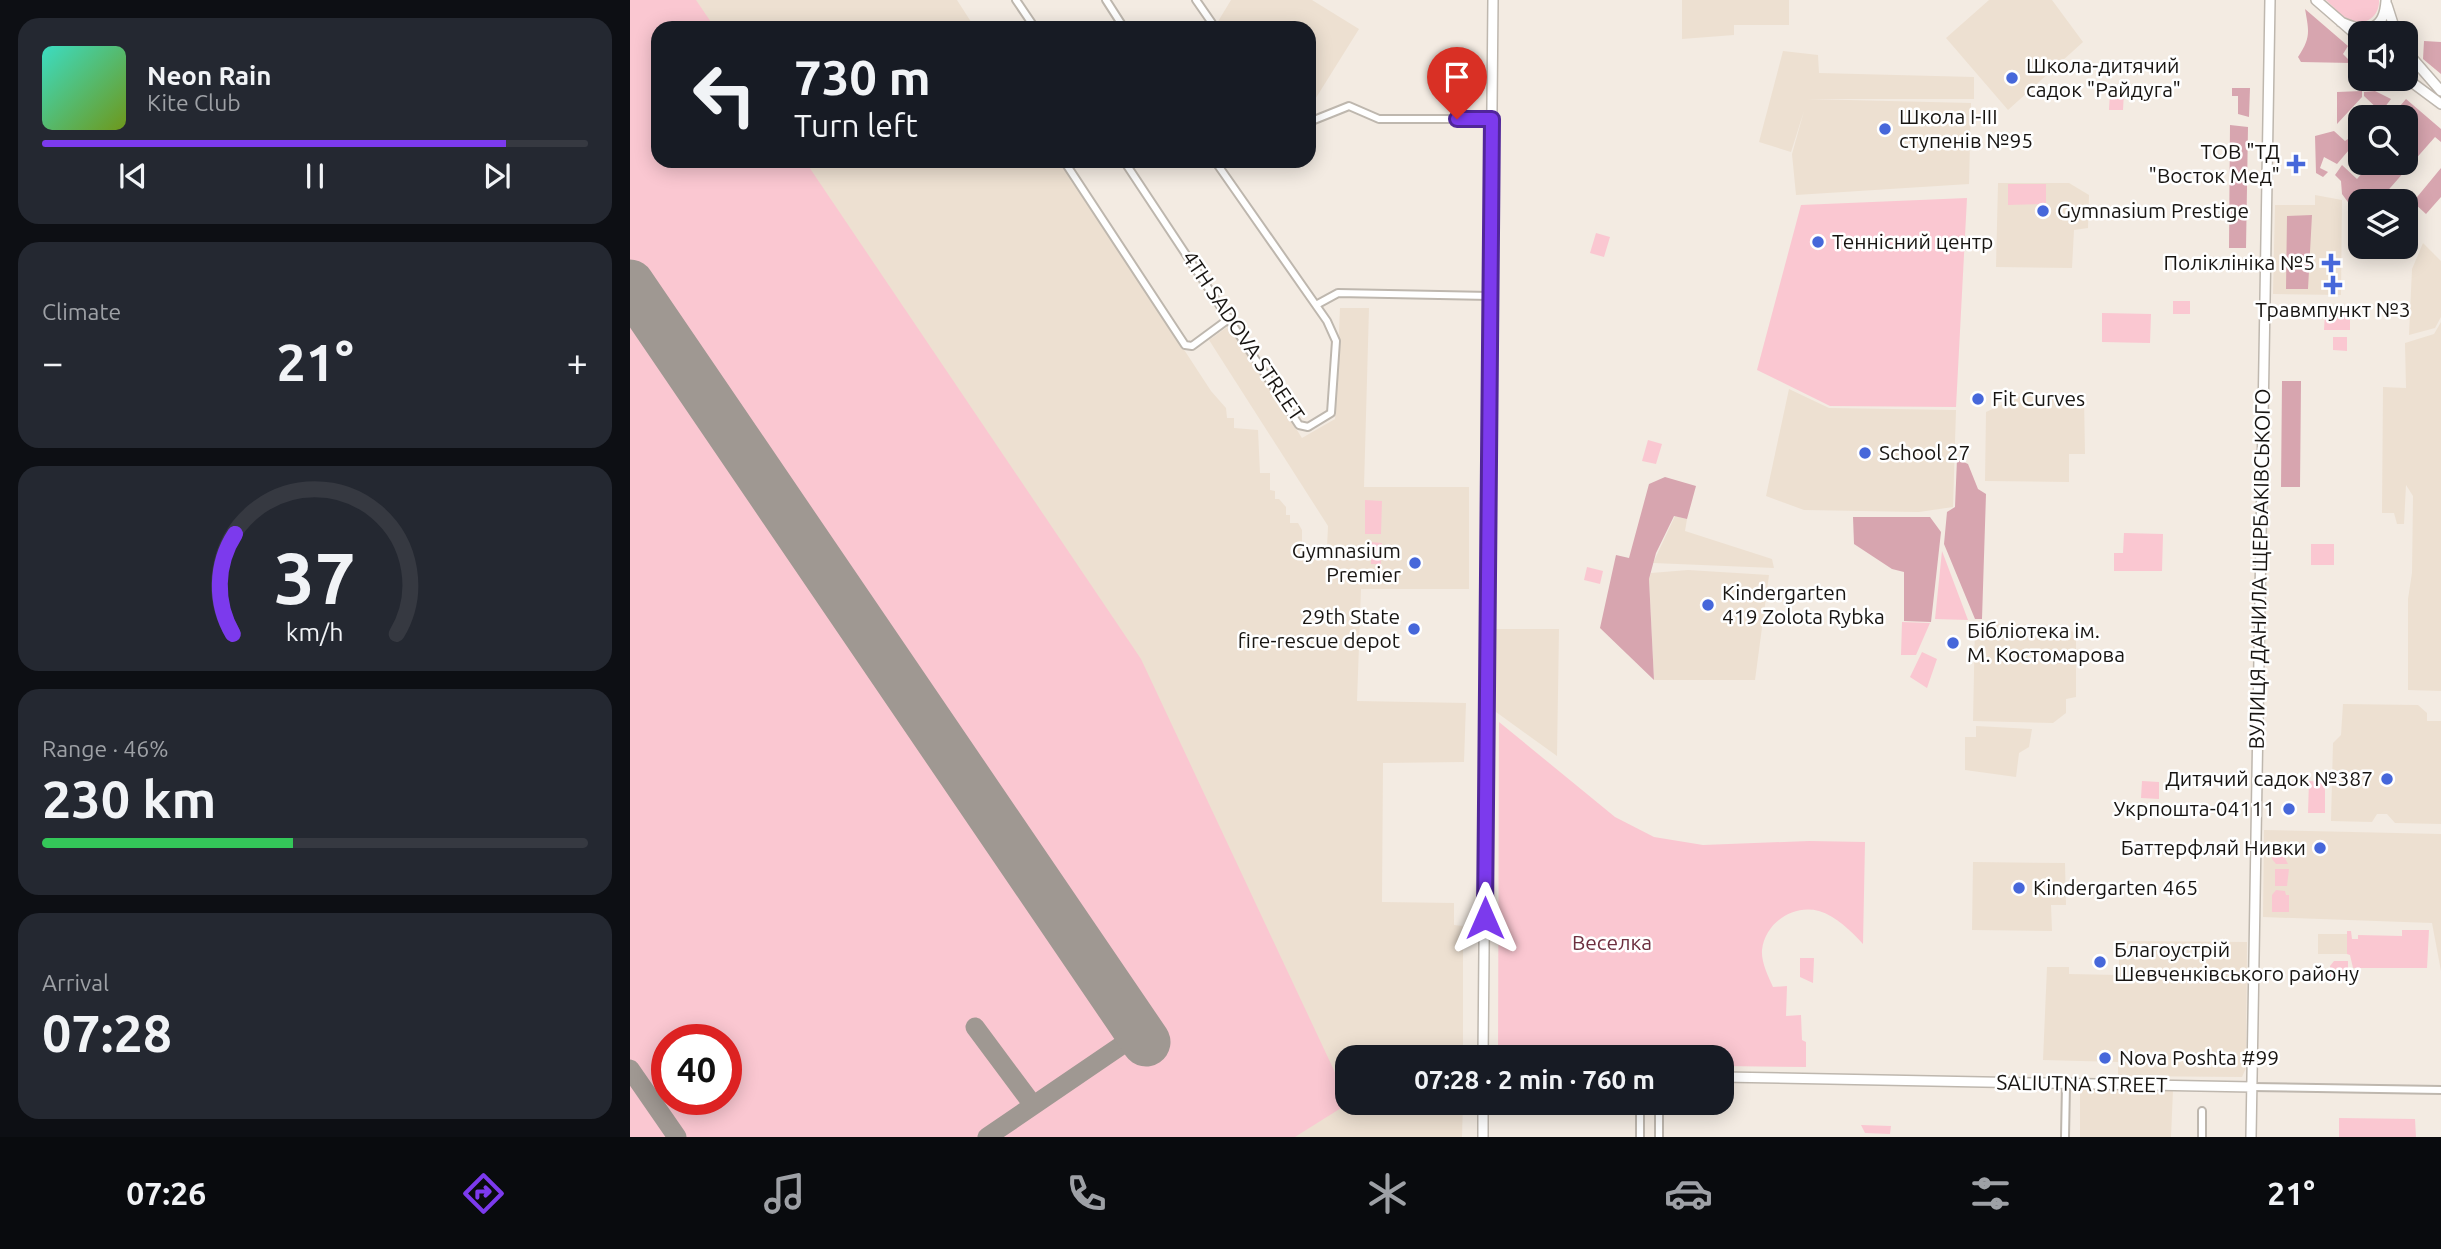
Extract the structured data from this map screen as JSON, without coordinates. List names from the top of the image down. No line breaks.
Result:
{"streets":{"street":["4TH SADOVA STREET","ВУЛИЦЯ ДАНИЛА ЩЕРБАКІВСЬКОГО","SALIUTNA STREET"]},"crossings":[["ВУЛИЦЯ ДАНИЛА ЩЕРБАКІВСЬКОГО","SALIUTNA STREET"]],"parks":["Веселка"],"places":{"other":["Школа-дитячий садок \"Райдуга\"","Школа І-ІІІ ступенів №95","Gymnasium Prestige","Теннісний центр","Fit Curves","School 27","Gymnasium Premier","Kindergarten 419 Zolota Rybka","29th State fire-rescue depot","Бібліотека ім. М. Костомарова","Дитячий садок №387","Укрпошта-04111","Баттерфляй Нивки","Kindergarten 465","Благоустрій Шевченківського району","Nova Poshta #99"],"health":["ТОВ \"ТД \"Восток Мед\"","Поліклініка №5","Травмпункт №3"]},"page":{"turn":["730 m","Turn left"],"song":["Neon Rain","Kite Club"],"tile":["Climate",["Range · 46%","230 km"],["Arrival","07:28"]],"heat":["−","21°","+"],"limit":"40","trip":"07:28 · 2 min · 760 m","tabs":["07:26","21°"],"gauge":["37","km/h"]}}
